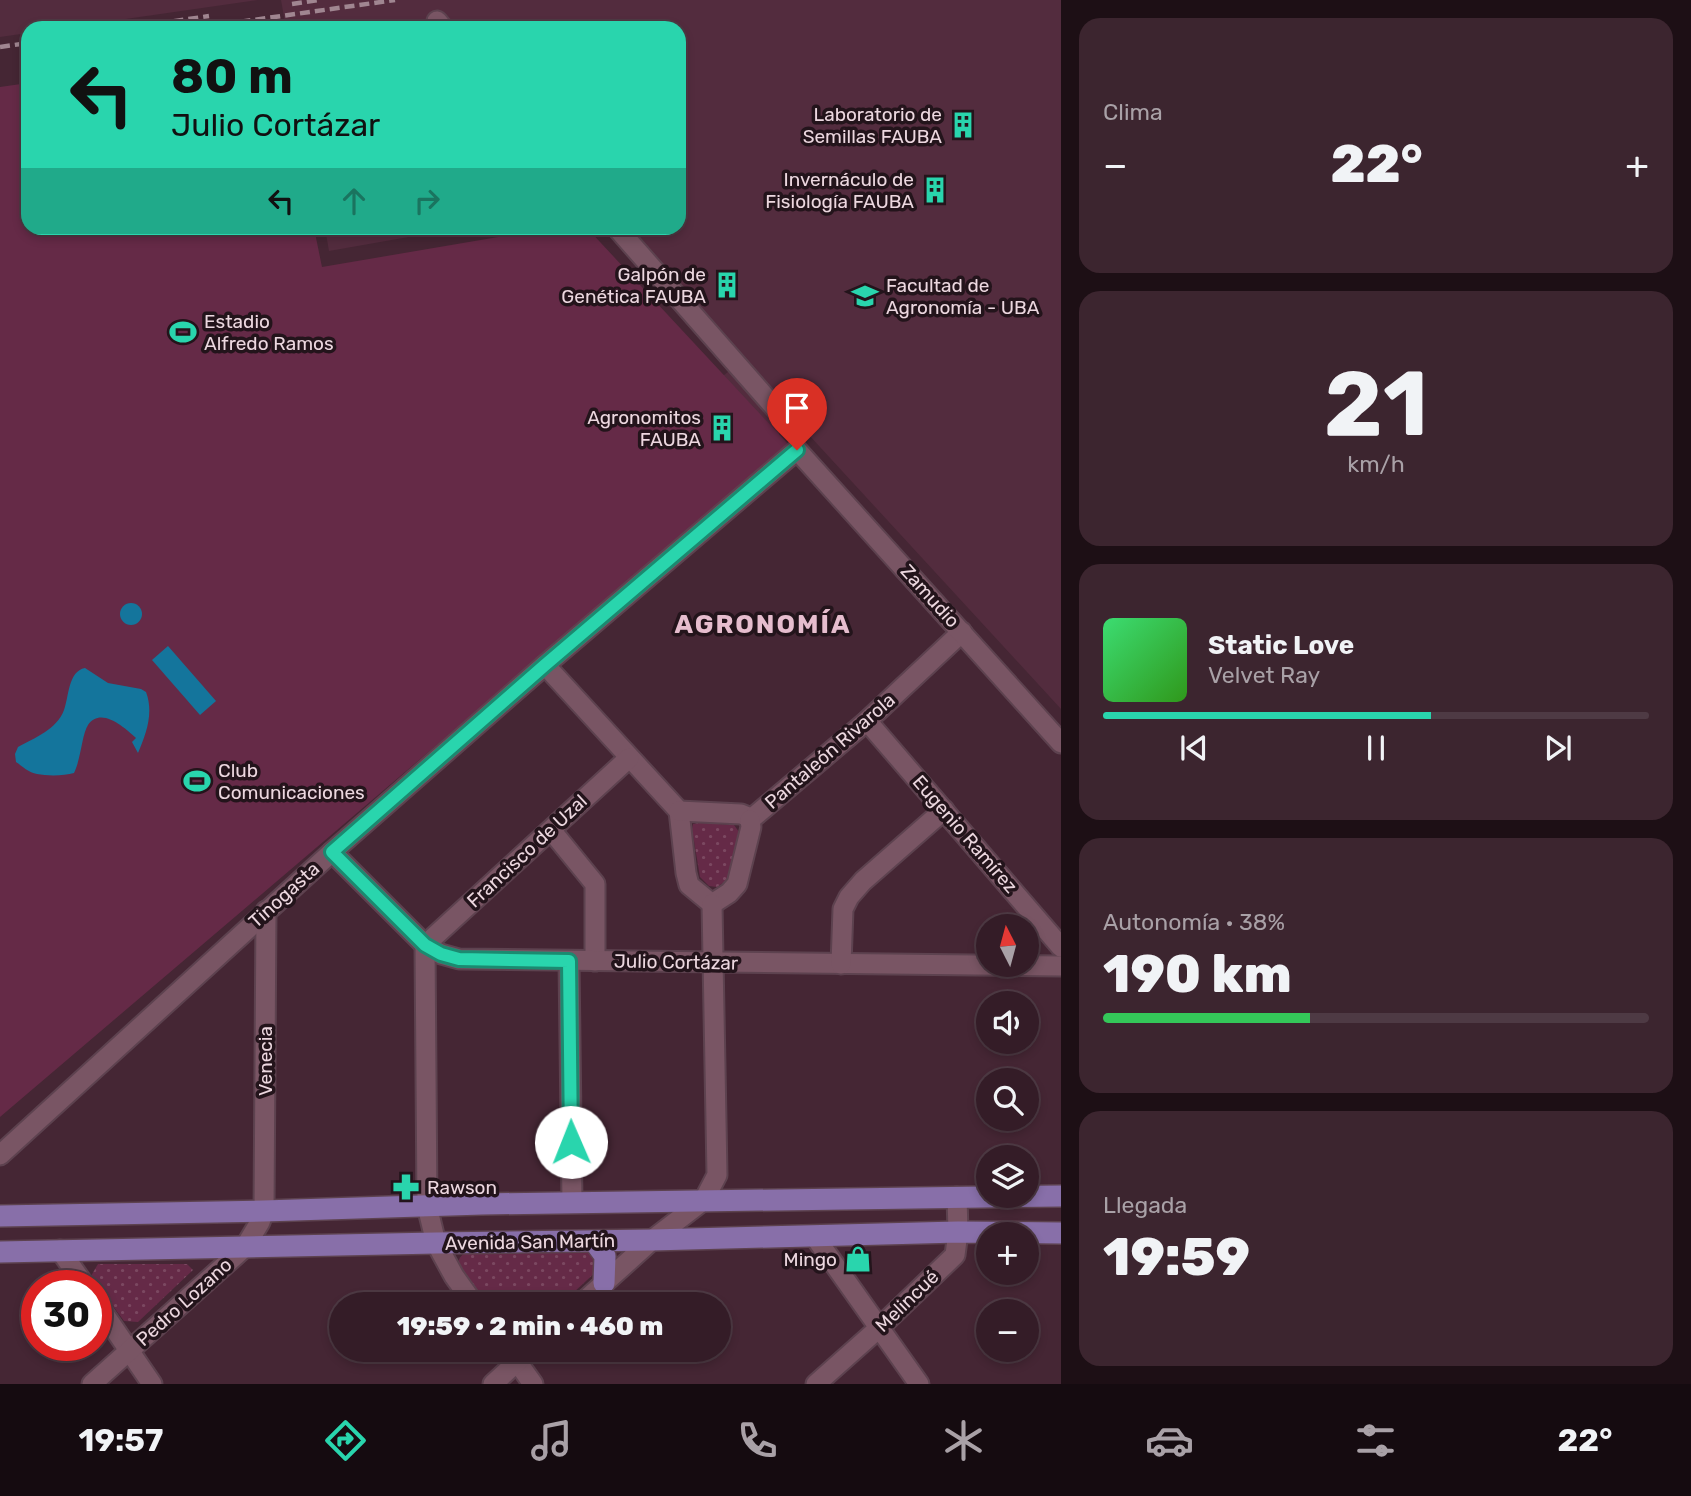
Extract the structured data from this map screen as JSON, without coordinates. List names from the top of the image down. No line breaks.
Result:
{"streets":{"main road":["Avenida San Martín"],"street":["Zamudio","Pantaleón Rivarola","Eugenio Ramírez","Francisco de Uzal","Tinogasta","Julio Cortázar","Venecia","Melincué","Pedro Lozano"]},"crossings":[["Zamudio","Pantaleón Rivarola"],["Zamudio","Tinogasta"],["Pantaleón Rivarola","Eugenio Ramírez"],["Francisco de Uzal","Julio Cortázar"],["Tinogasta","Julio Cortázar"],["Tinogasta","Venecia"],["Venecia","Avenida San Martín"],["Venecia","Pedro Lozano"],["Avenida San Martín","Melincué"],["Avenida San Martín","Pedro Lozano"]],"districts":["AGRONOMÍA"],"places":{"building":["Laboratorio de Semillas FAUBA","Invernáculo de Fisiología FAUBA","Galpón de Genética FAUBA","Agronomitos FAUBA"],"school or university":["Facultad de Agronomía - UBA"],"sports":["Estadio Alfredo Ramos","Club Comunicaciones"],"pharmacy":["Rawson"],"shop":["Mingo"]},"north":"top","page":{"tile":["Clima",["21","km/h"],["Autonomía · 38%","190 km"],["Llegada","19:59"]],"turn":["80 m","Julio Cortázar"],"heat":["−","22°","+"],"song":["Static Love","Velvet Ray"],"map_buttons":["+","−"],"limit":"30","trip":"19:59 · 2 min · 460 m","tabs":["19:57","22°"]}}
